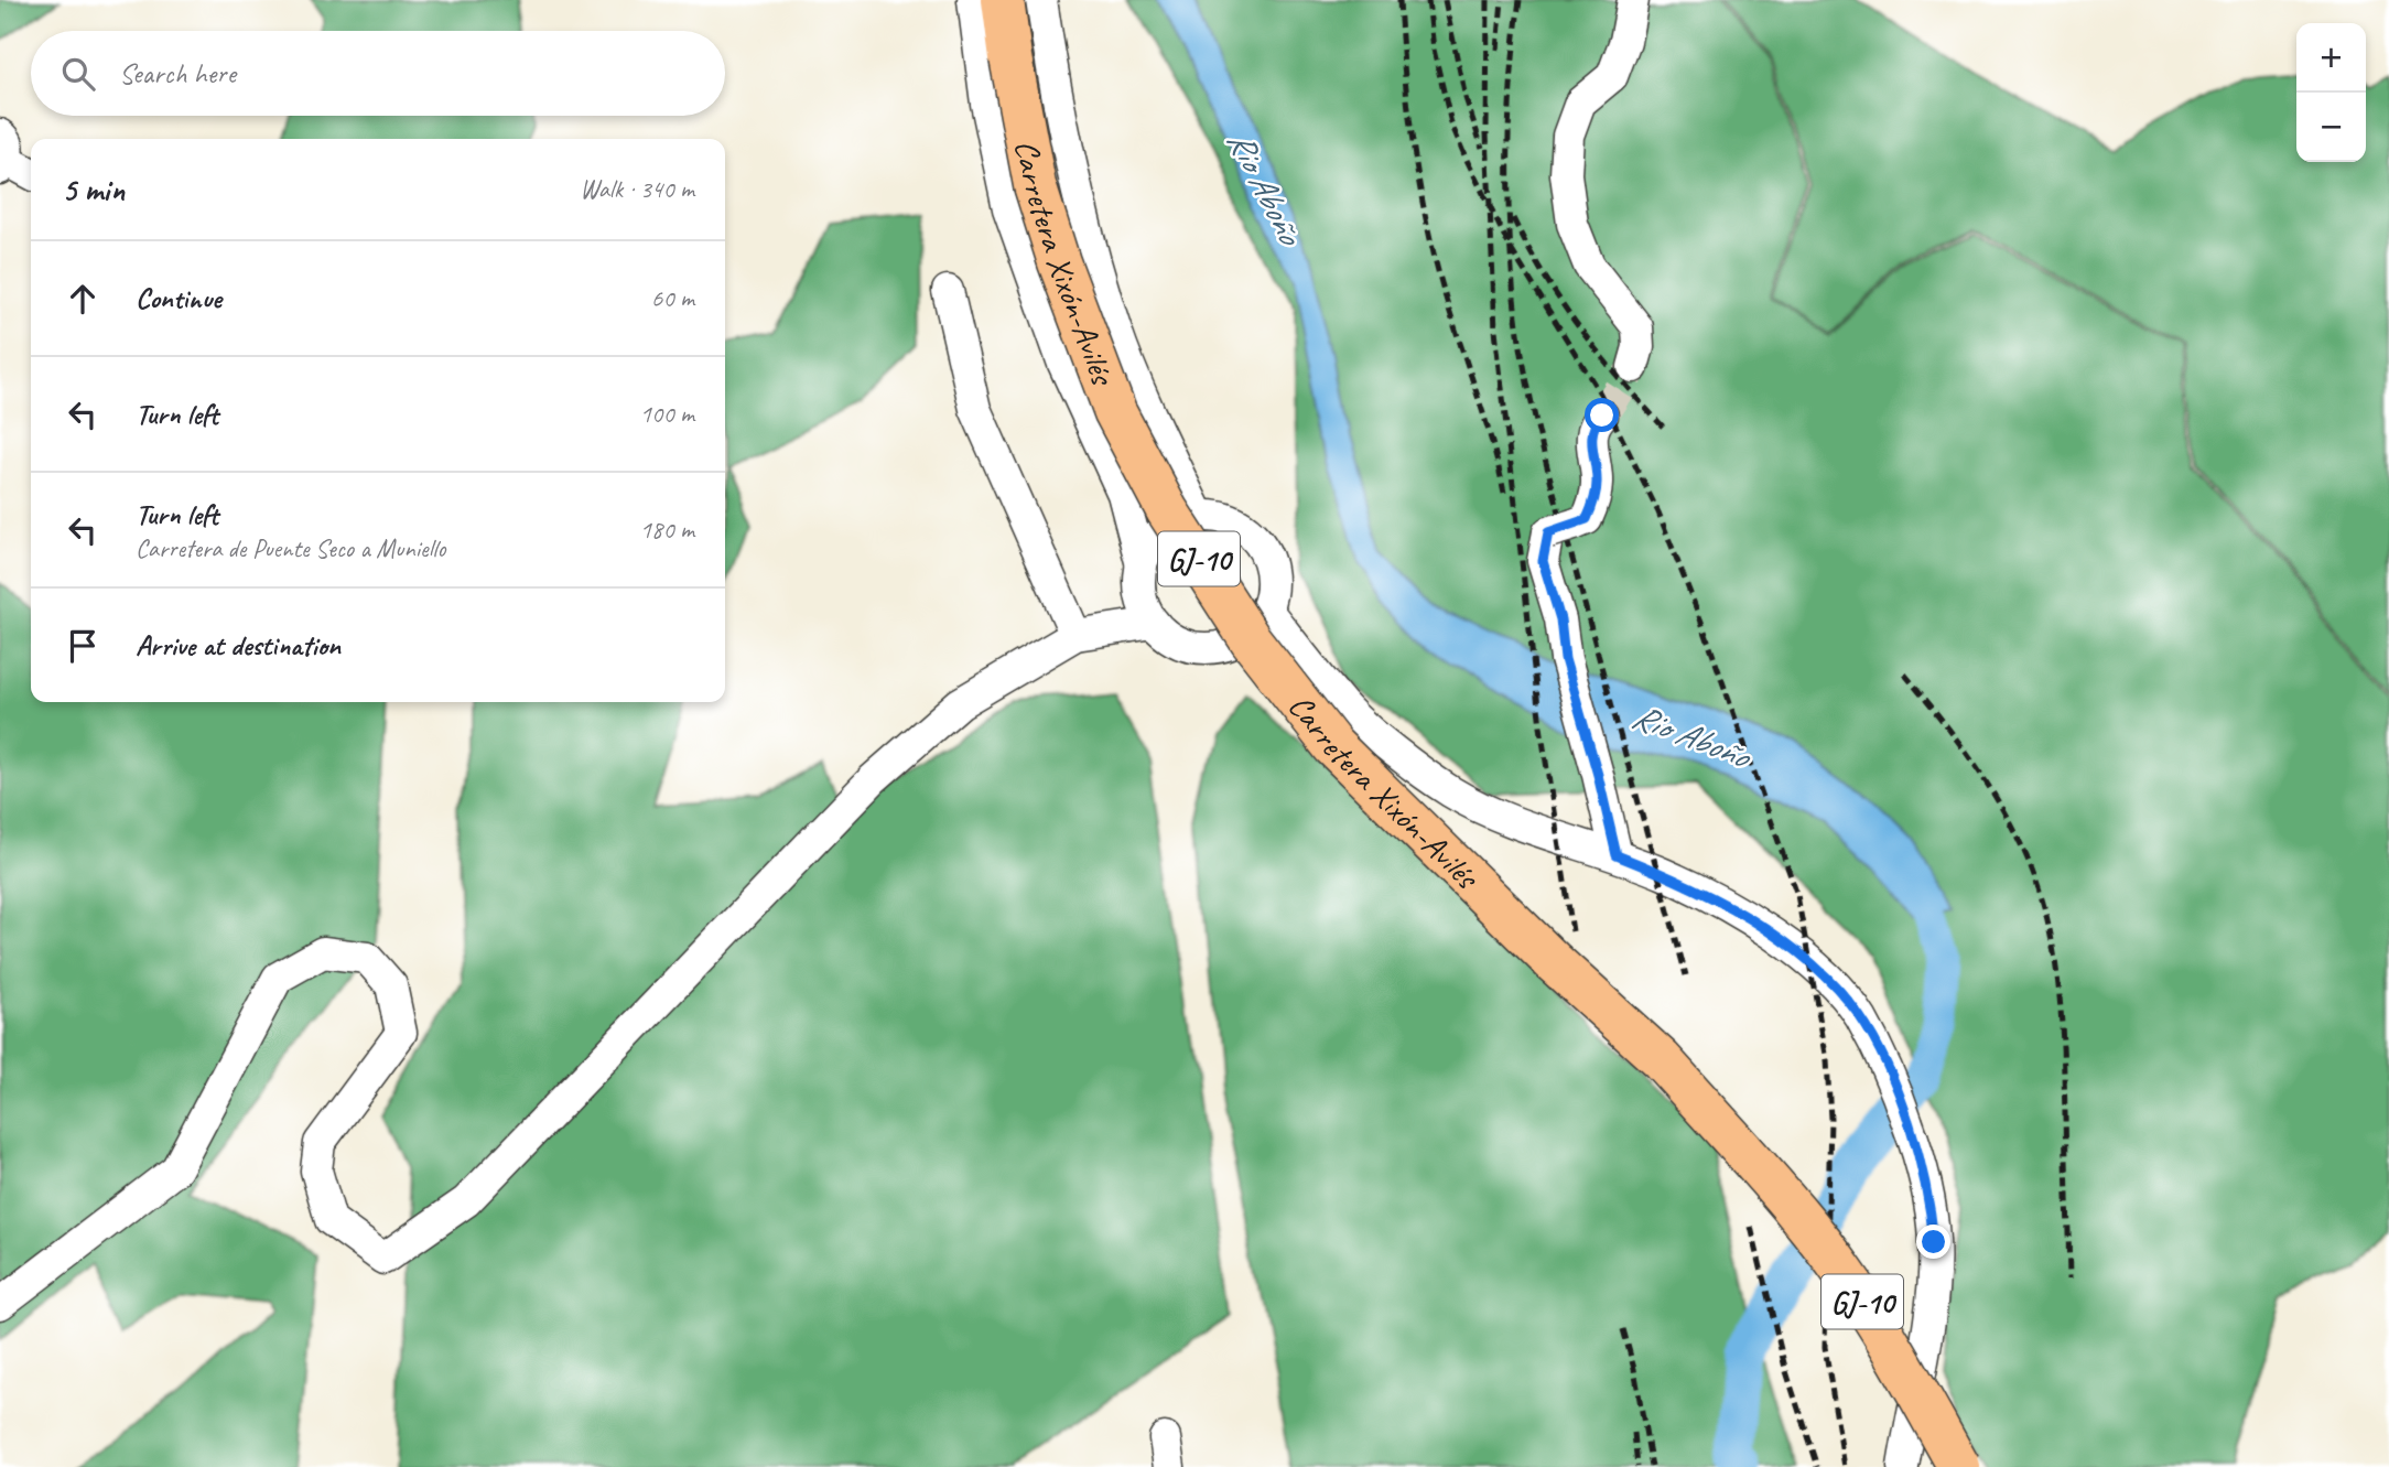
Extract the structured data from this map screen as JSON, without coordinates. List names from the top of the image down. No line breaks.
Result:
{"streets":{"highway":["Carretera Xixón-Avilés","GJ-10"]},"water":["Rio Aboño"],"page":{"map_buttons":["+","−"],"search":"Search here","heading":["5 min","Walk · 340 m"],"list":[["Continue","60 m"],["Turn left","100 m"],["Turn left","Carretera de Puente Seco a Muniello","180 m"],"Arrive at destination"]}}
